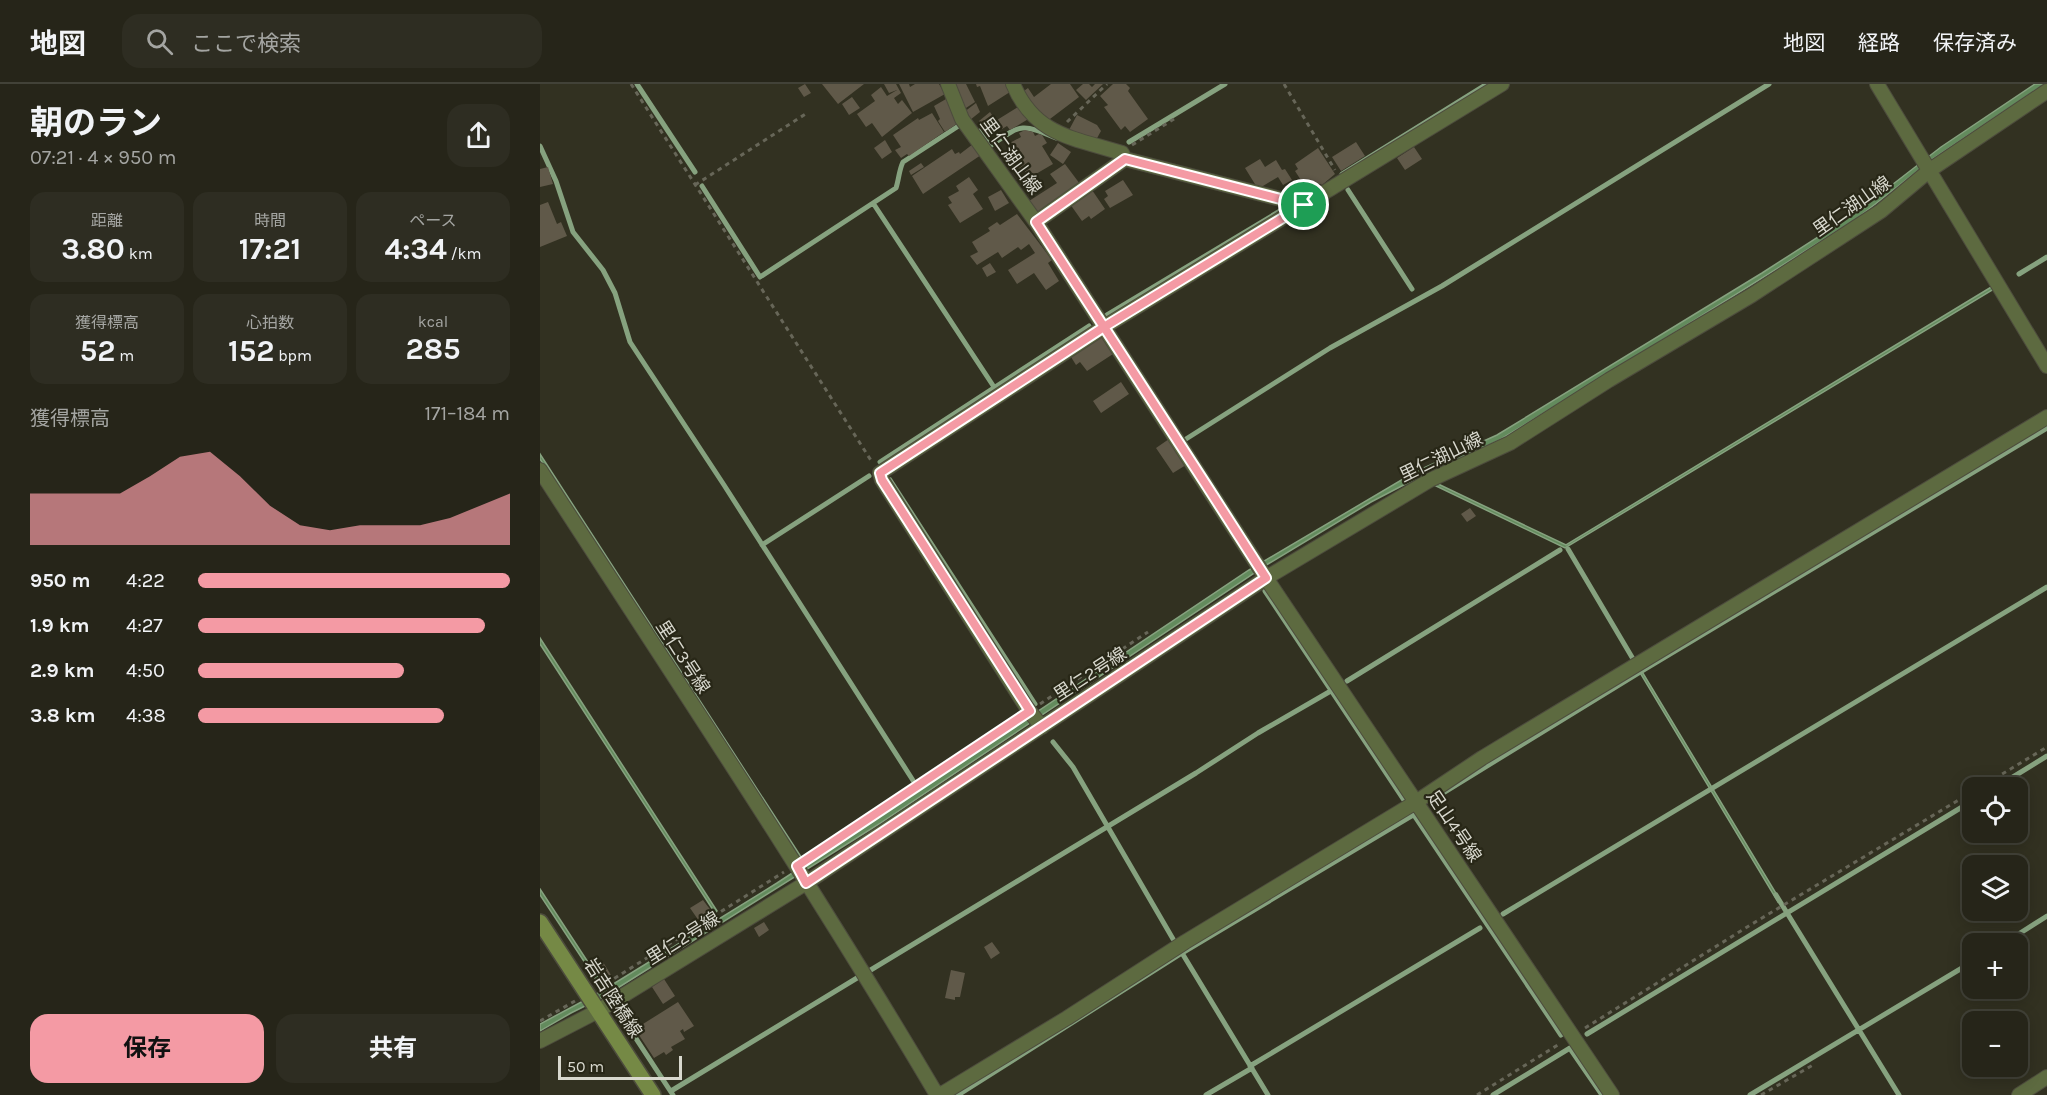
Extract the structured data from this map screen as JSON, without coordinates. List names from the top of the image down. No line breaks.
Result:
{"streets":{"street":["里仁湖山線","里仁3号線","里仁2号線","足山4号線","岩吉陸橋線"]},"crossings":[["里仁湖山線","里仁2号線"],["里仁湖山線","足山4号線"],["里仁3号線","里仁2号線"],["里仁2号線","足山4号線"],["里仁2号線","岩吉陸橋線"]],"scale_bar":"50 m","page":{"header":"地図","search":"ここで検索","nav":["地図","経路","保存済み"],"heading":["朝のラン","07:21 · 4 × 950 m"],"stats":[["距離","3.80 km"],["時間","17:21"],["ペース","4:34 /km"],["獲得標高","52 m"],["心拍数","152 bpm"],["kcal","285"]],"chart":["獲得標高","171–184 m"],"list":[{"name":"950 m","note":"4:22"},{"name":"1.9 km","note":"4:27"},{"name":"2.9 km","note":"4:50"},{"name":"3.8 km","note":"4:38"}],"map_buttons":["+","−"],"buttons":["保存","共有"],"scale":"50 m"}}
